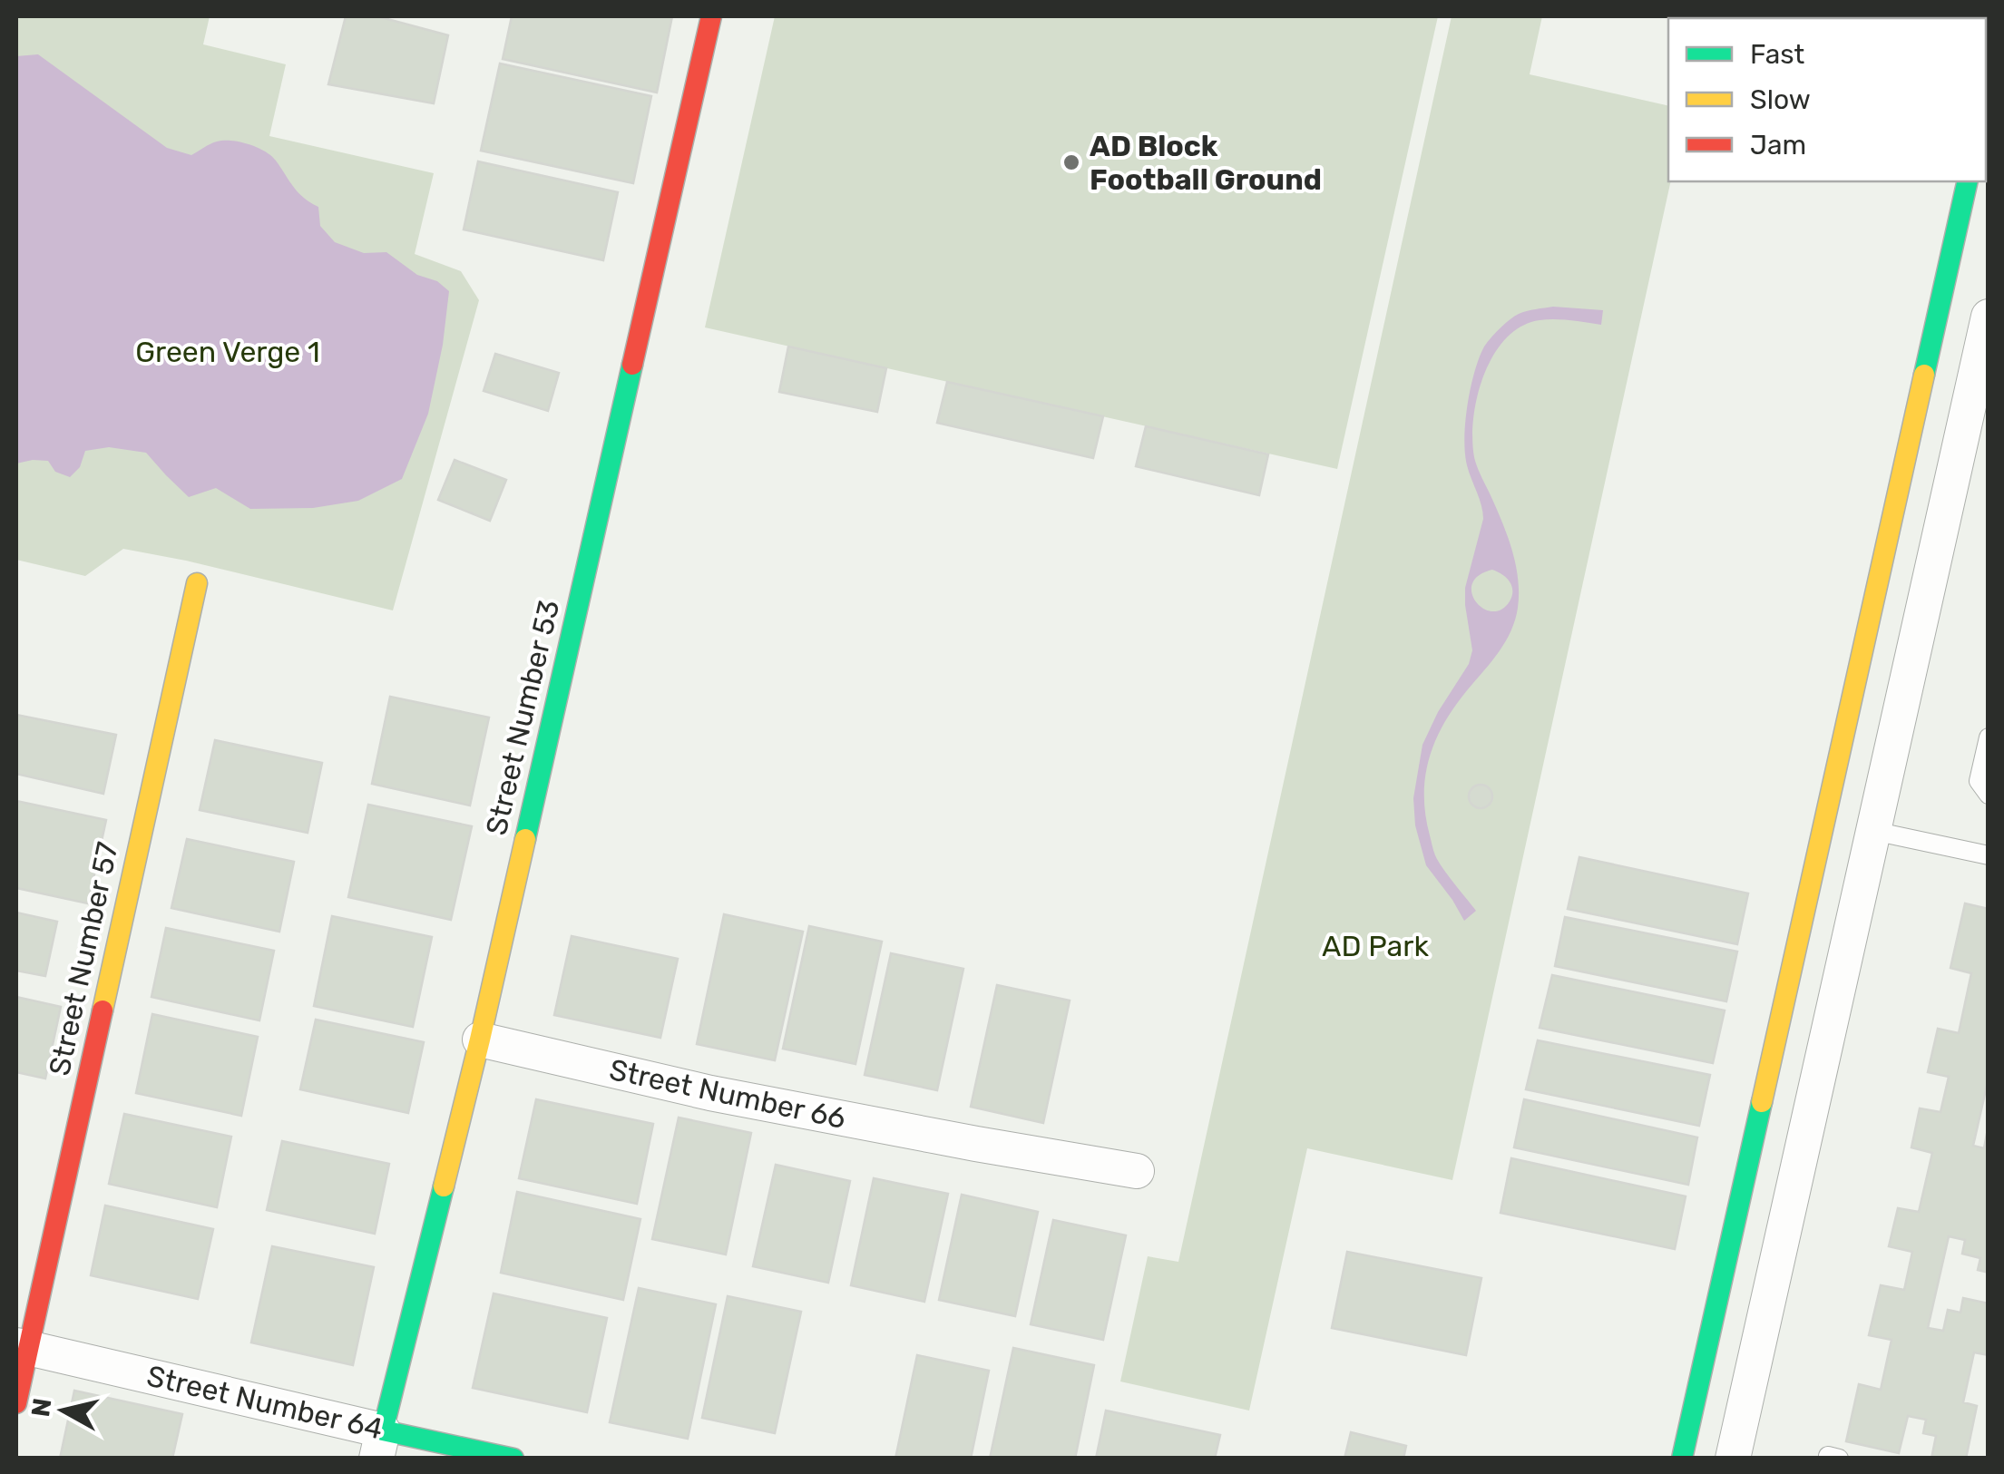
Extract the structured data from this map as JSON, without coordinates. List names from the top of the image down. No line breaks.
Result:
{"streets":{"street":["Street Number 53","Street Number 57","Street Number 66","Street Number 64"]},"crossings":[["Street Number 53","Street Number 66"],["Street Number 53","Street Number 64"],["Street Number 57","Street Number 64"]],"parks":["Green Verge 1","AD Park"],"places":["AD Block Football Ground"],"legend":["Fast","Slow","Jam"],"north":"left"}
